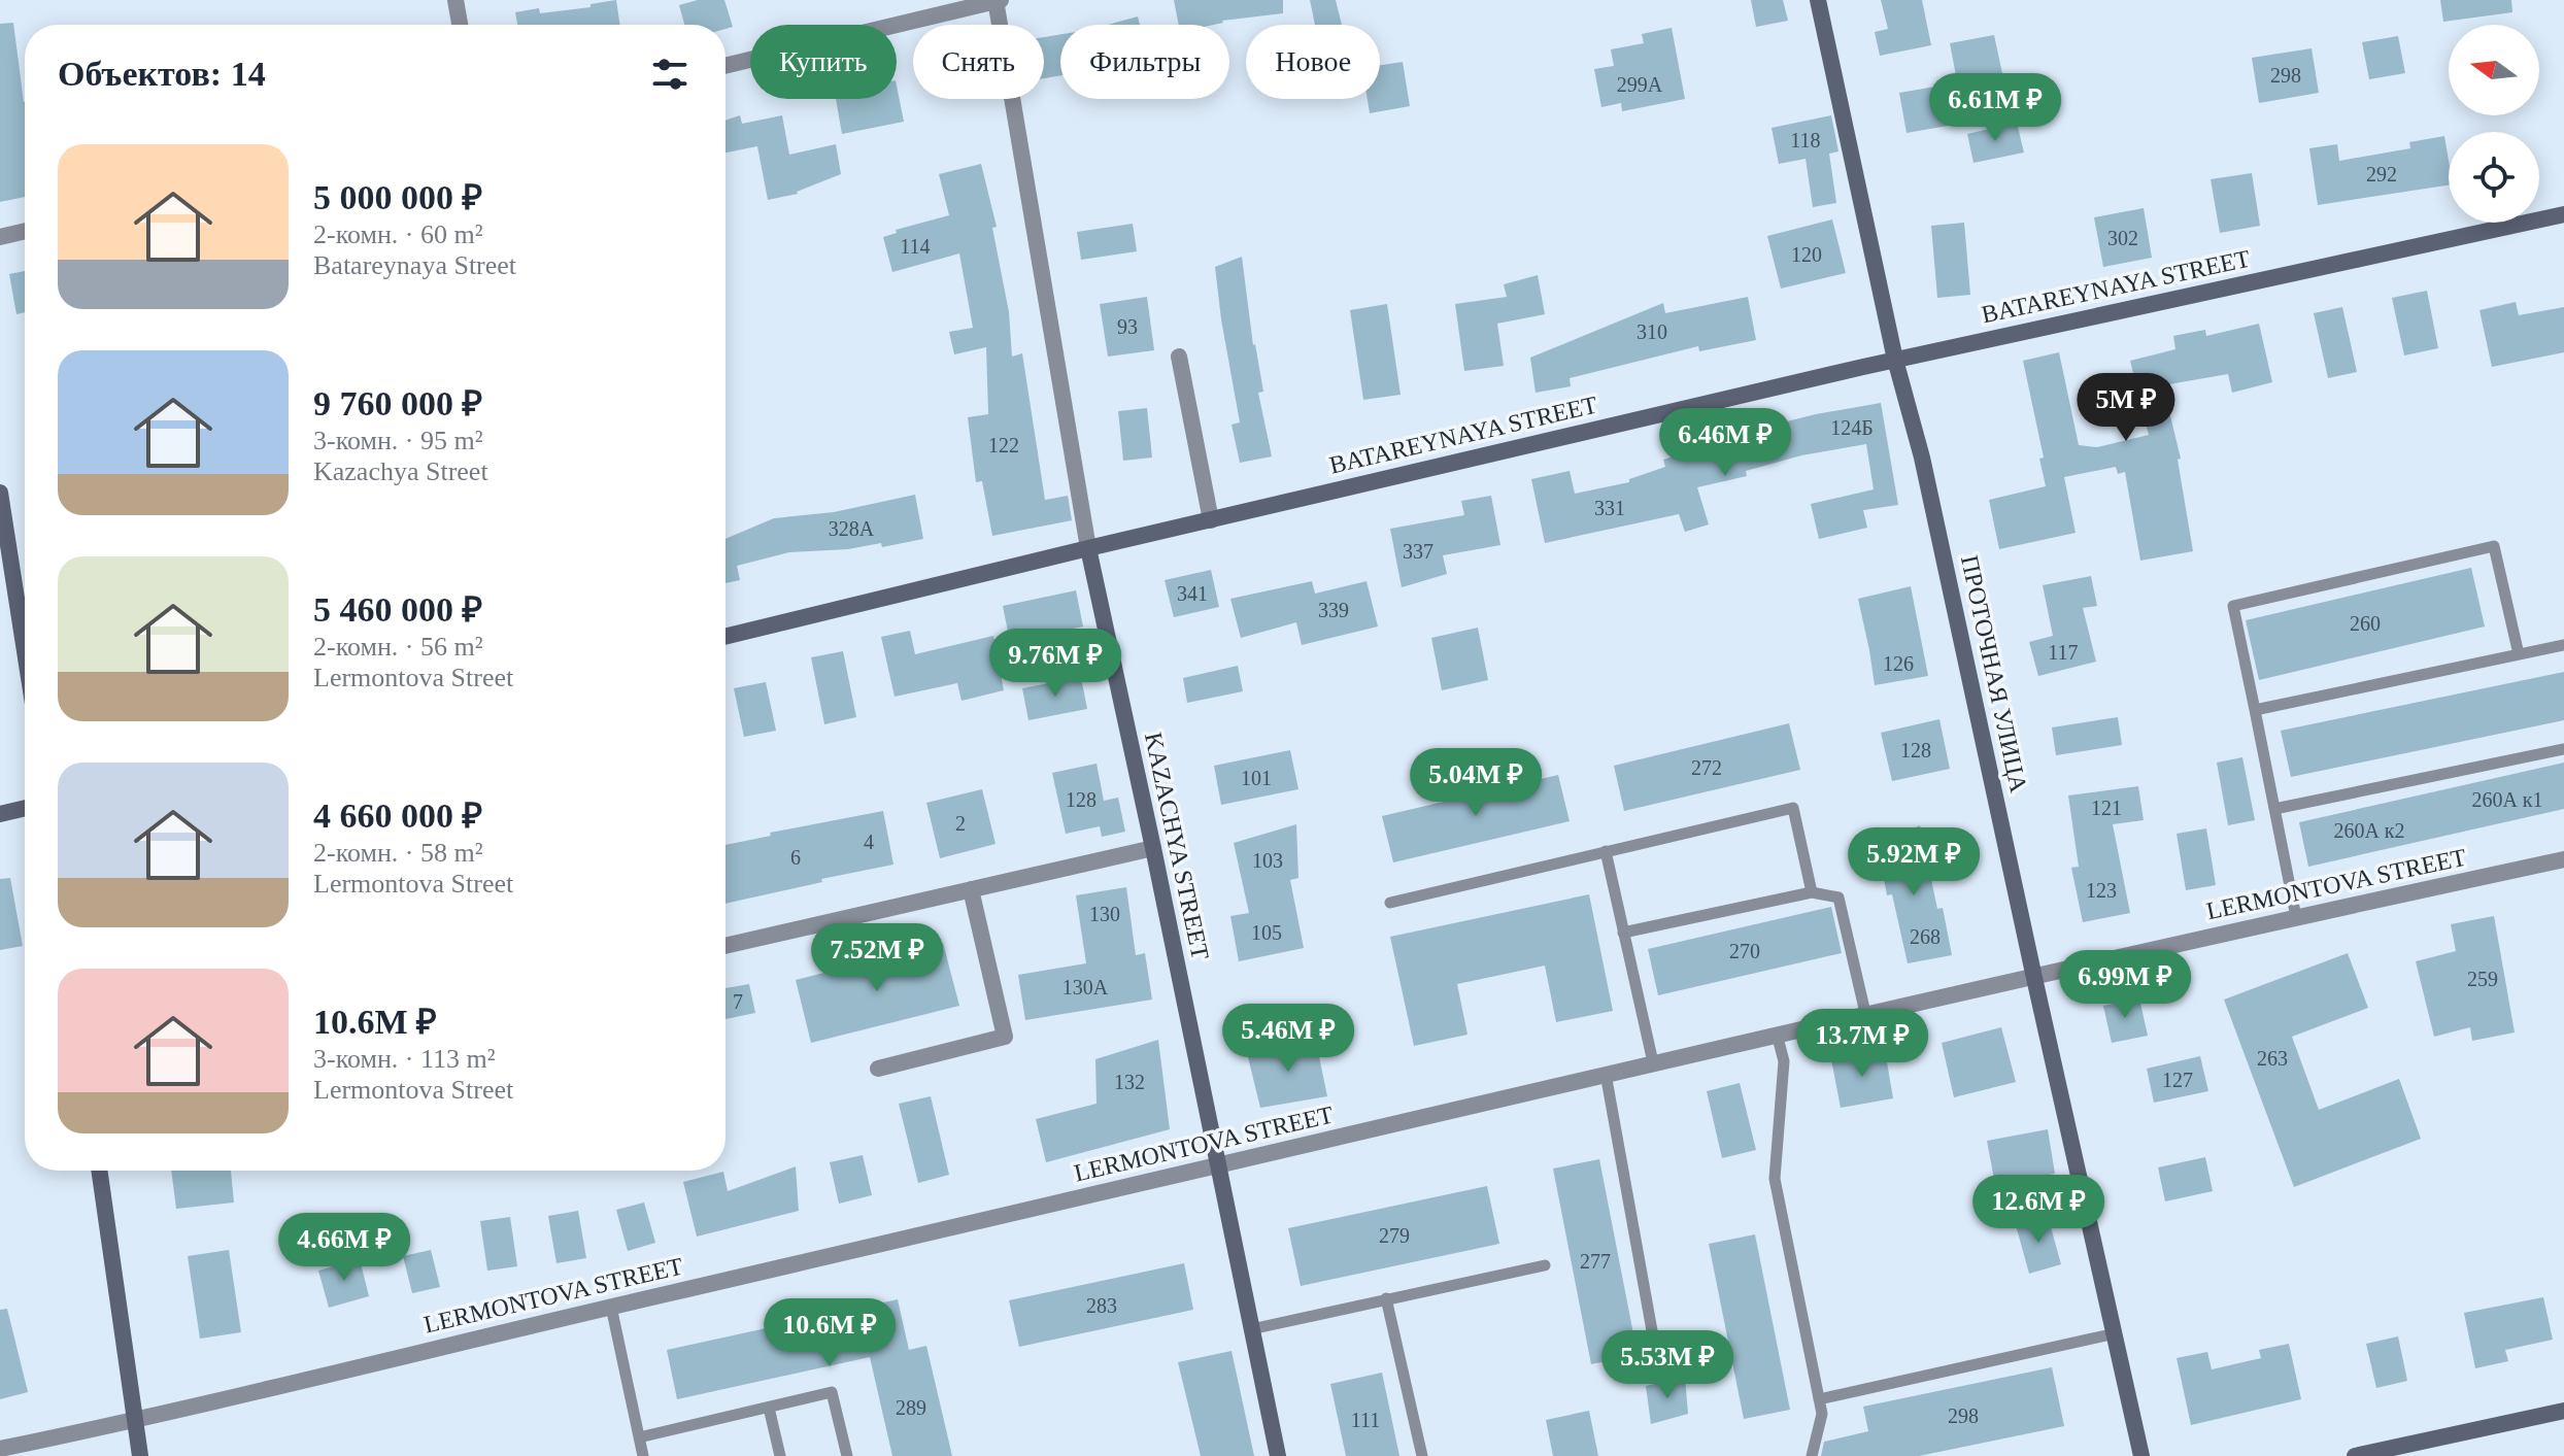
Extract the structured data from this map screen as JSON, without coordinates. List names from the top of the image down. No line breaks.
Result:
{"streets":{"street":["BATAREYNAYA STREET","ПРОТОЧНАЯ УЛИЦА","KAZACHYA STREET","LERMONTOVA STREET"]},"crossings":[["BATAREYNAYA STREET","ПРОТОЧНАЯ УЛИЦА"],["BATAREYNAYA STREET","KAZACHYA STREET"],["ПРОТОЧНАЯ УЛИЦА","LERMONTOVA STREET"],["KAZACHYA STREET","LERMONTOVA STREET"]],"house_numbers":["298","299А","118","292","302","114","120","93","310","124Б","122","331","328А","337","341","339","260","117","126","128","272","101","128","260А к1","121","2","260А к2","4","6","103","123","130","105","268","270","259","130А","7","263","127","132","279","277","283","289","298","111"],"north":"left","page":{"chip":["Купить","Снять","Фильтры","Новое"],"heading":"Объектов: 14","price":["6.61M ₽","5M ₽","6.46M ₽","9.76M ₽","5.04M ₽","5.92M ₽","7.52M ₽","6.99M ₽","5.46M ₽","13.7M ₽","12.6M ₽","4.66M ₽","10.6M ₽","5.53M ₽"],"list":[{"name":"5 000 000 ₽","note":"2-комн. · 60 m² · Batareynaya Street"},{"name":"9 760 000 ₽","note":"3-комн. · 95 m² · Kazachya Street"},{"name":"5 460 000 ₽","note":"2-комн. · 56 m² · Lermontova Street"},{"name":"4 660 000 ₽","note":"2-комн. · 58 m² · Lermontova Street"},{"name":"10.6M ₽","note":"3-комн. · 113 m² · Lermontova Street"}]}}
